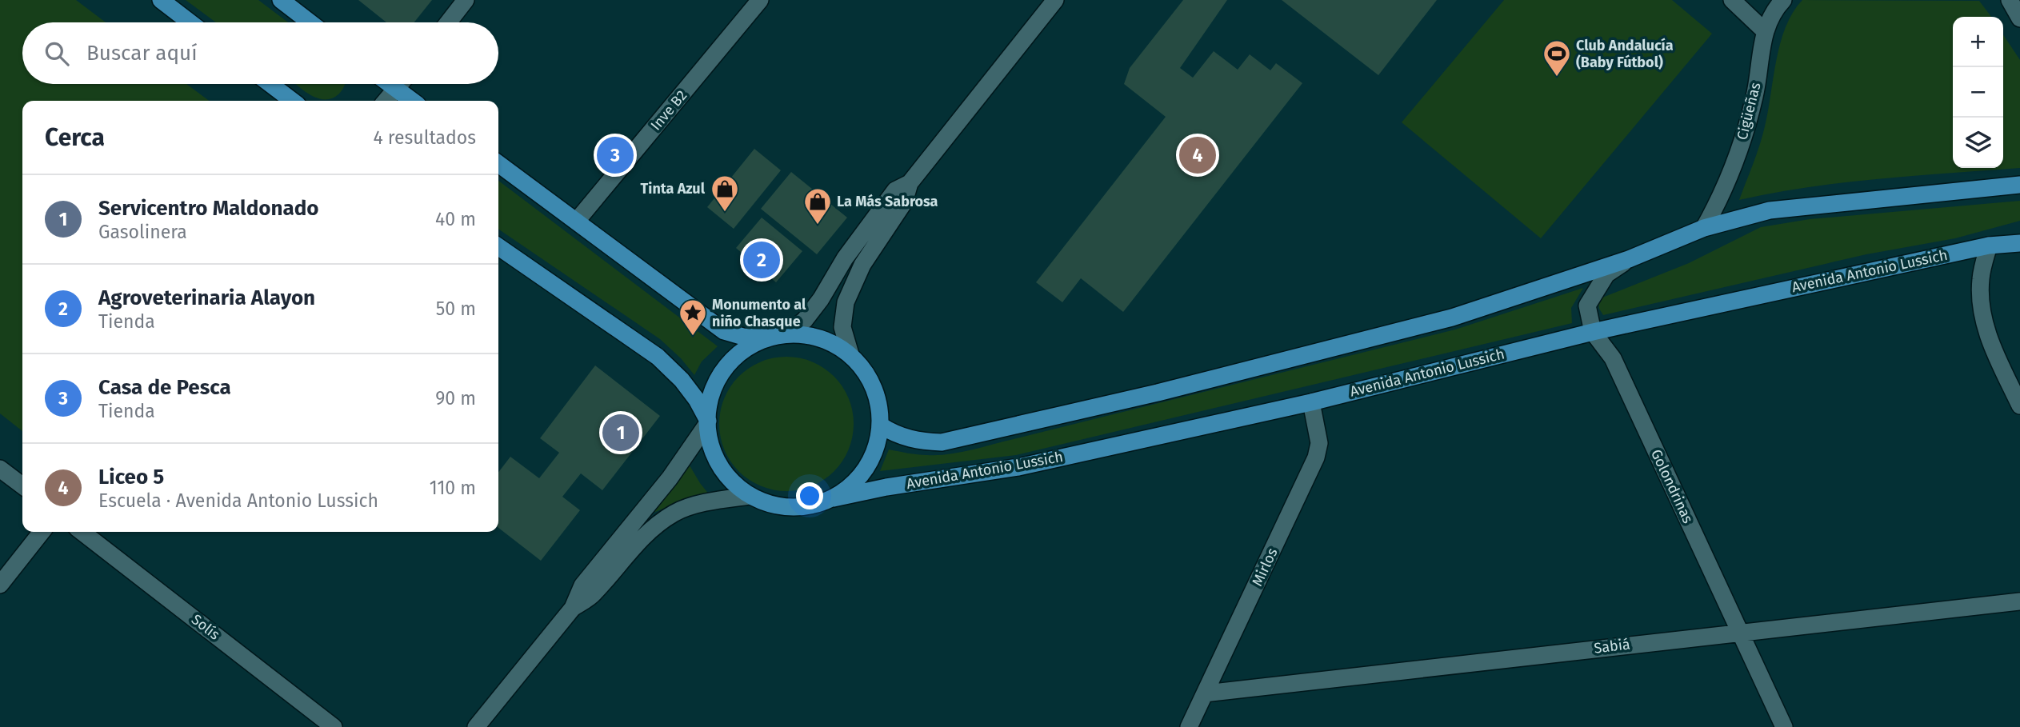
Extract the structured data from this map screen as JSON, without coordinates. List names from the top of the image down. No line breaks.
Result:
{"streets":{"main road":["Avenida Antonio Lussich"],"street":["Inve B2","Cigüeñas","Golondrinas","Mirlos","Solís","Sabiá"]},"crossings":[["Avenida Antonio Lussich","Golondrinas"],["Avenida Antonio Lussich","Mirlos"],["Golondrinas","Sabiá"],["Mirlos","Sabiá"]],"places":{"sports":["Club Andalucía (Baby Fútbol)"],"shop":["Tinta Azul","La Más Sabrosa"],"place":["Monumento al niño Chasque"]},"page":{"map_buttons":["+","−"],"search":"Buscar aquí","heading":["Cerca","4 resultados"],"pins":["3","4","2","1"],"list":[{"mark":"1","name":"Servicentro Maldonado","note":"Gasolinera","value":"40 m"},{"mark":"2","name":"Agroveterinaria Alayon","note":"Tienda","value":"50 m"},{"mark":"3","name":"Casa de Pesca","note":"Tienda","value":"90 m"},{"mark":"4","name":"Liceo 5","note":"Escuela · Avenida Antonio Lussich","value":"110 m"}]}}
